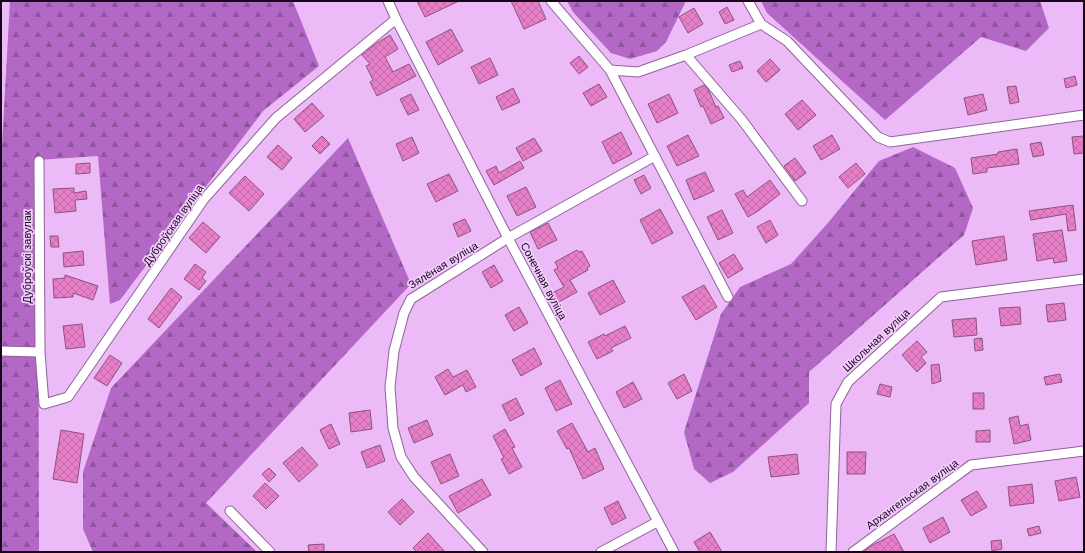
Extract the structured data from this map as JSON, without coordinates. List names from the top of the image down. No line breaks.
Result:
{"streets":{"street":["Дуброўская вуліца","Дуброўскі завулак","Зялёная вуліца","Сонечная вуліца","Школьная вуліца","Архангельская вуліца"]},"crossings":[["Дуброўская вуліца","Дуброўскі завулак"],["Дуброўская вуліца","Сонечная вуліца"],["Зялёная вуліца","Сонечная вуліца"]]}
